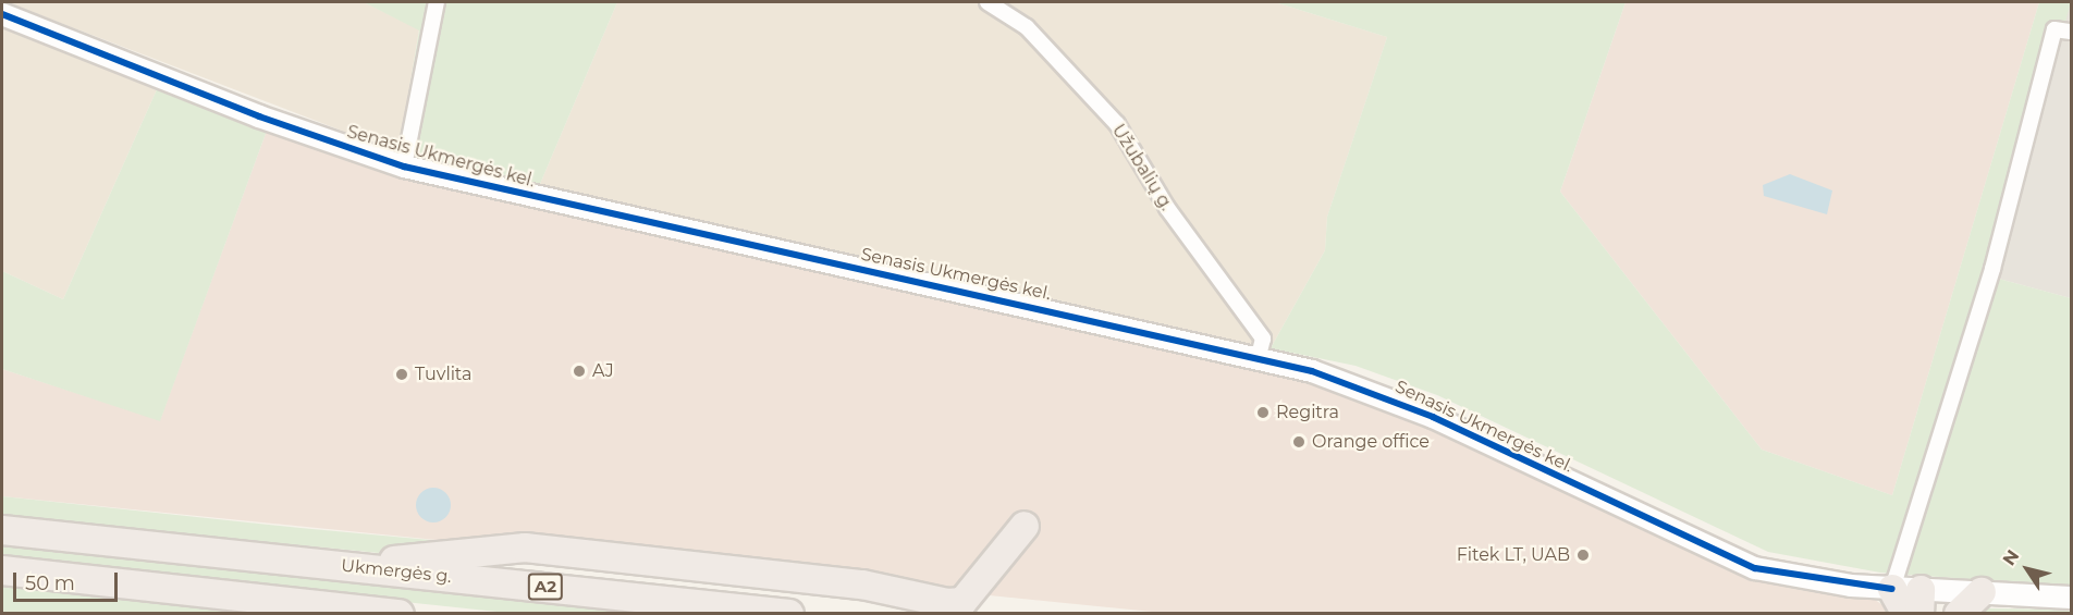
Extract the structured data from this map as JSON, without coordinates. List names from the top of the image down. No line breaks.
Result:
{"streets":{"highway":["Ukmergės g.","A2"],"main road":["Senasis Ukmergės kel."],"street":["Užubalių g."]},"crossings":[["Senasis Ukmergės kel.","Užubalių g."]],"places":["AJ","Tuvlita","Regitra","Orange office","Fitek LT, UAB"],"scale_bar":"50 m","north":"top left"}
